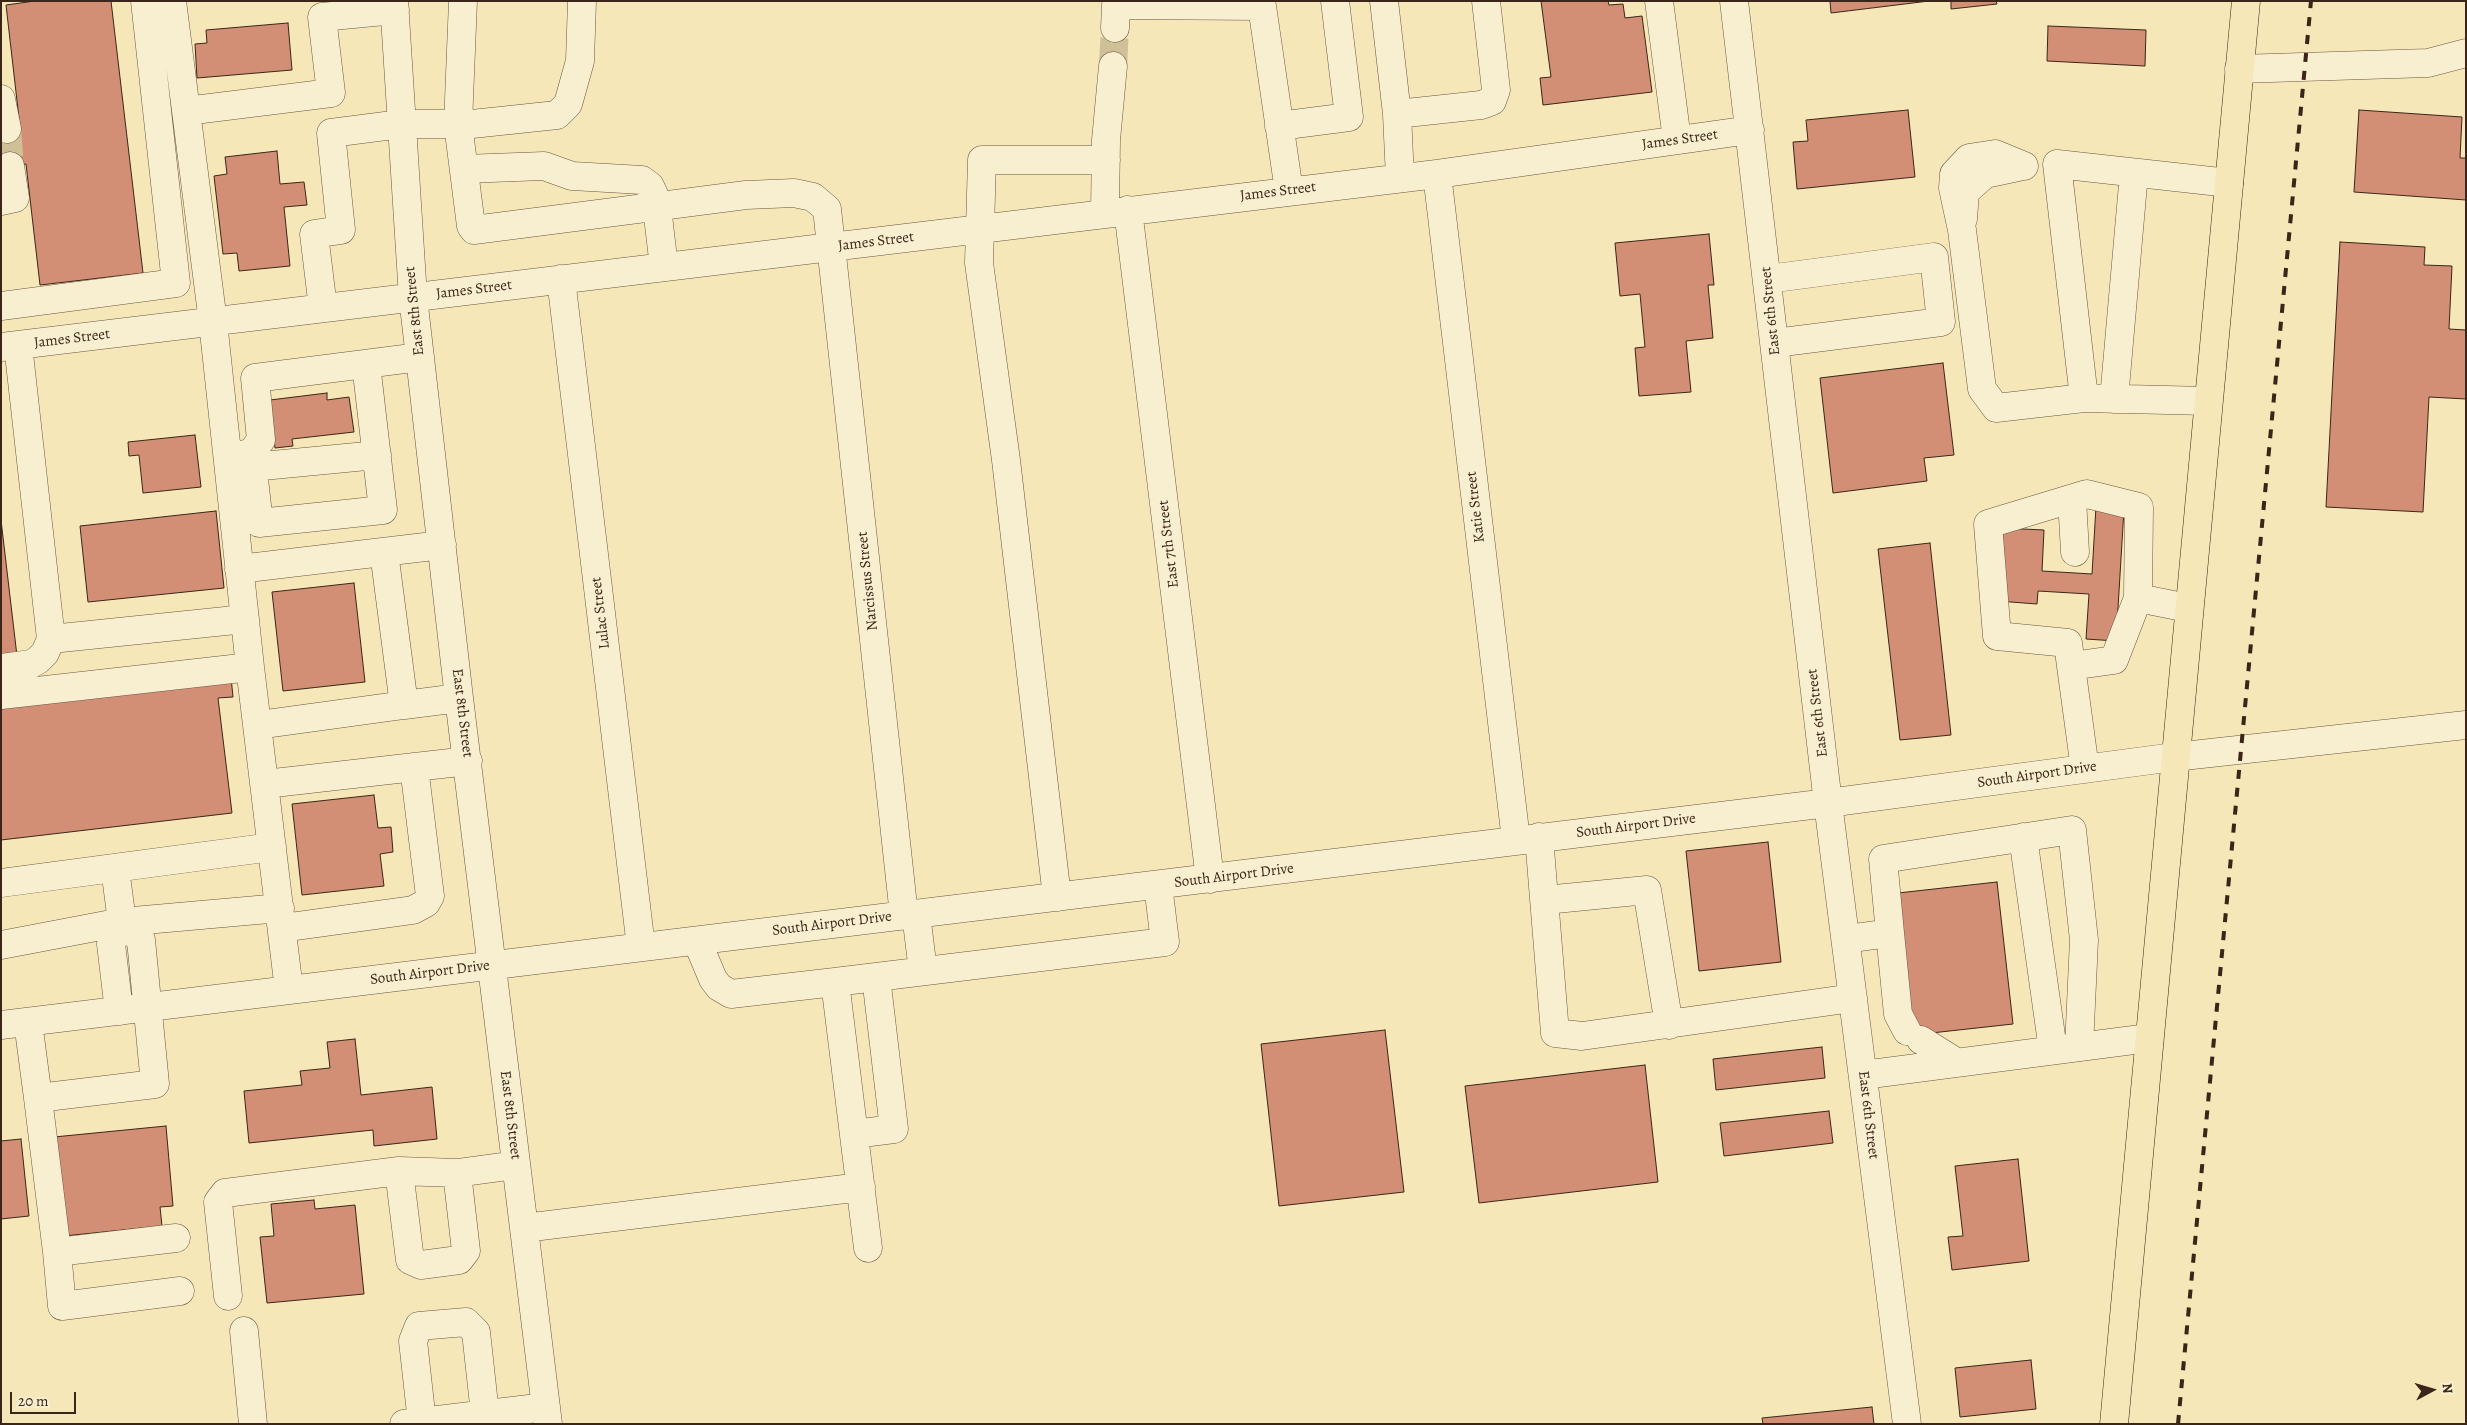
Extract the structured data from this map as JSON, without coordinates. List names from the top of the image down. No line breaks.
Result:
{"streets":{"street":["James Street","East 8th Street","East 6th Street","Katie Street","East 7th Street","Narcissus Street","Lulac Street","South Airport Drive"]},"crossings":[["James Street","East 8th Street"],["James Street","East 6th Street"],["James Street","Katie Street"],["James Street","East 7th Street"],["James Street","Narcissus Street"],["James Street","Lulac Street"],["East 8th Street","South Airport Drive"],["East 6th Street","South Airport Drive"],["Katie Street","South Airport Drive"],["East 7th Street","South Airport Drive"],["Narcissus Street","South Airport Drive"],["Lulac Street","South Airport Drive"]],"scale_bar":"20 m","north":"right"}
